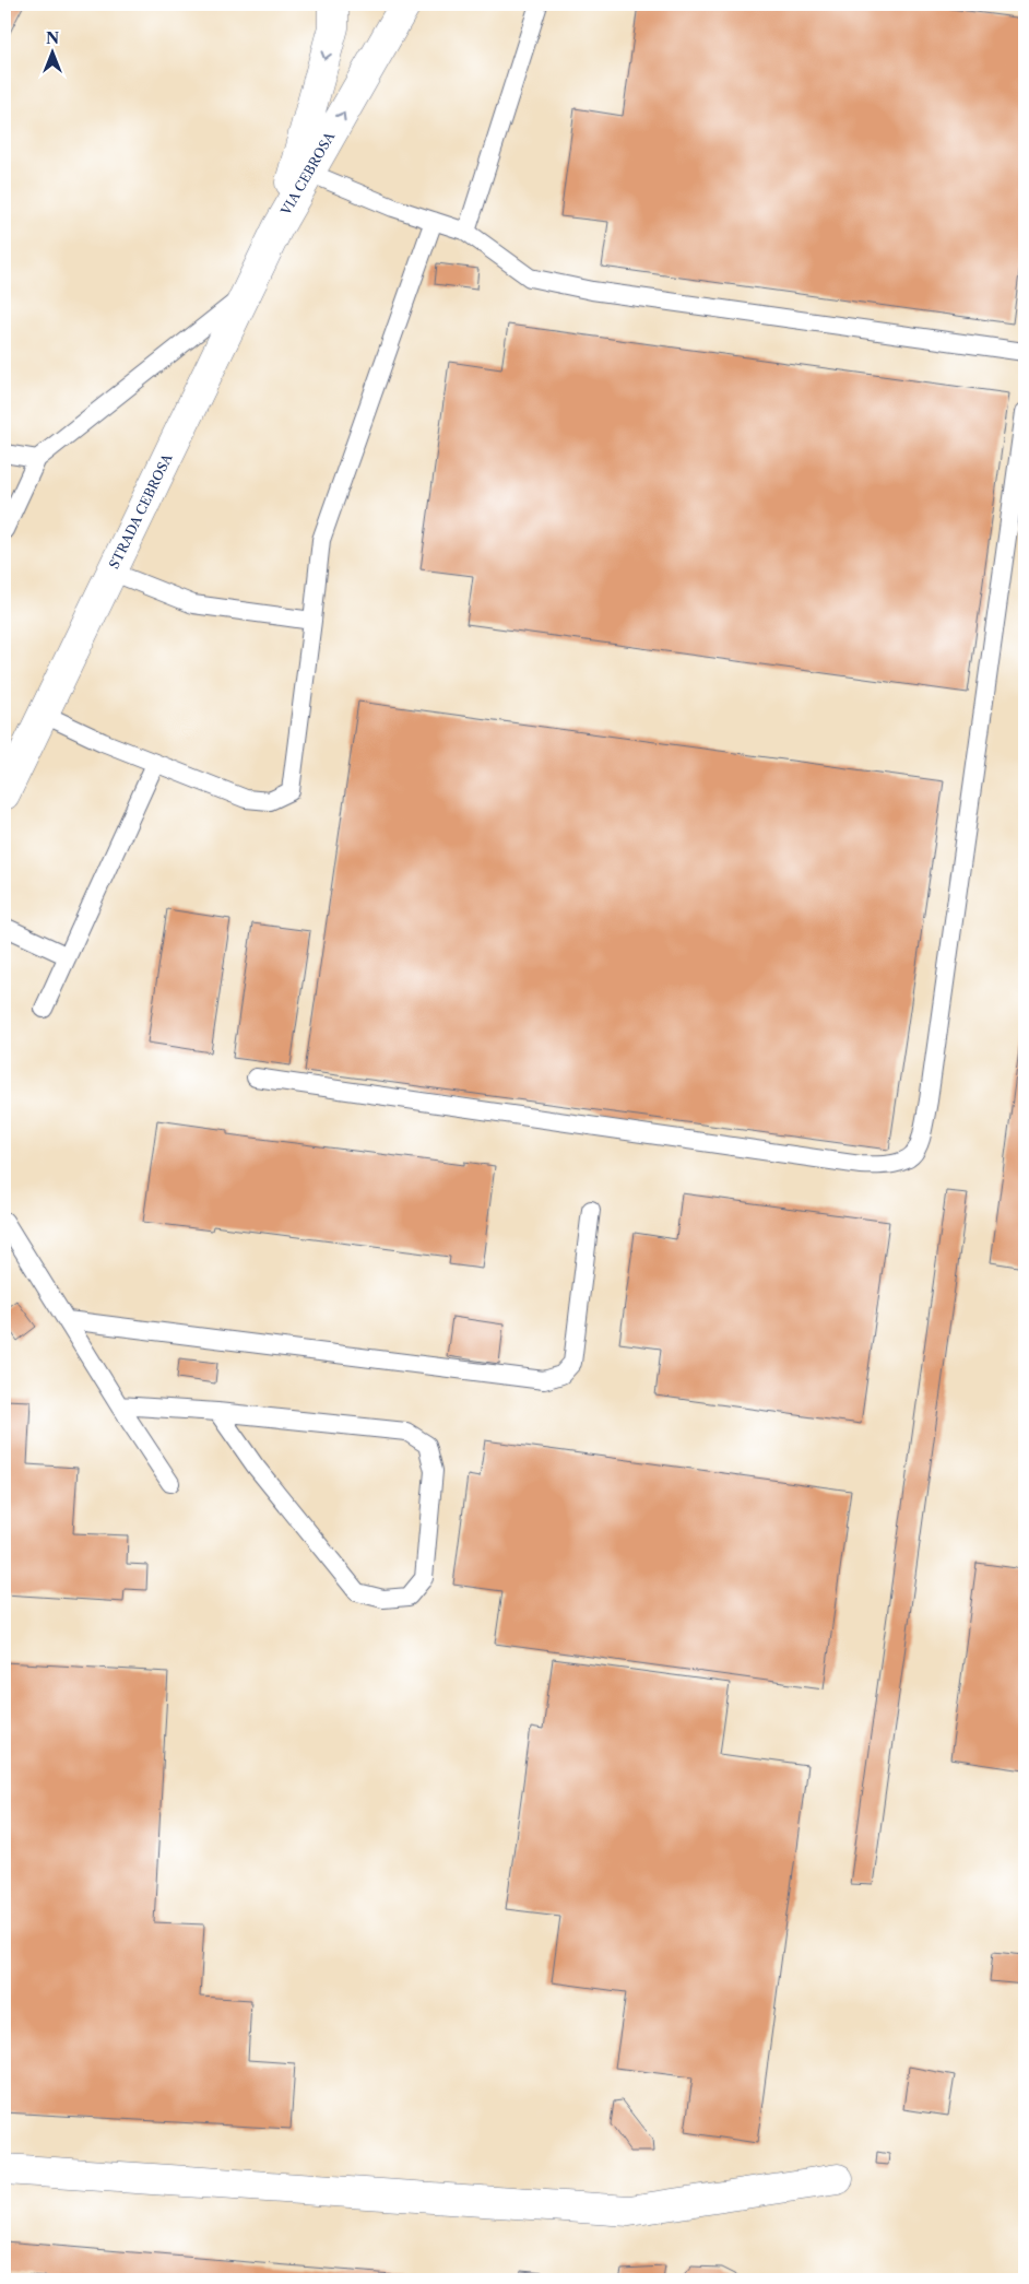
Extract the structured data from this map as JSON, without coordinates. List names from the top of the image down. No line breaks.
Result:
{"streets":{"main road":["VIA CEBROSA","STRADA CEBROSA"]},"crossings":[["VIA CEBROSA","STRADA CEBROSA"]],"north":"top"}
